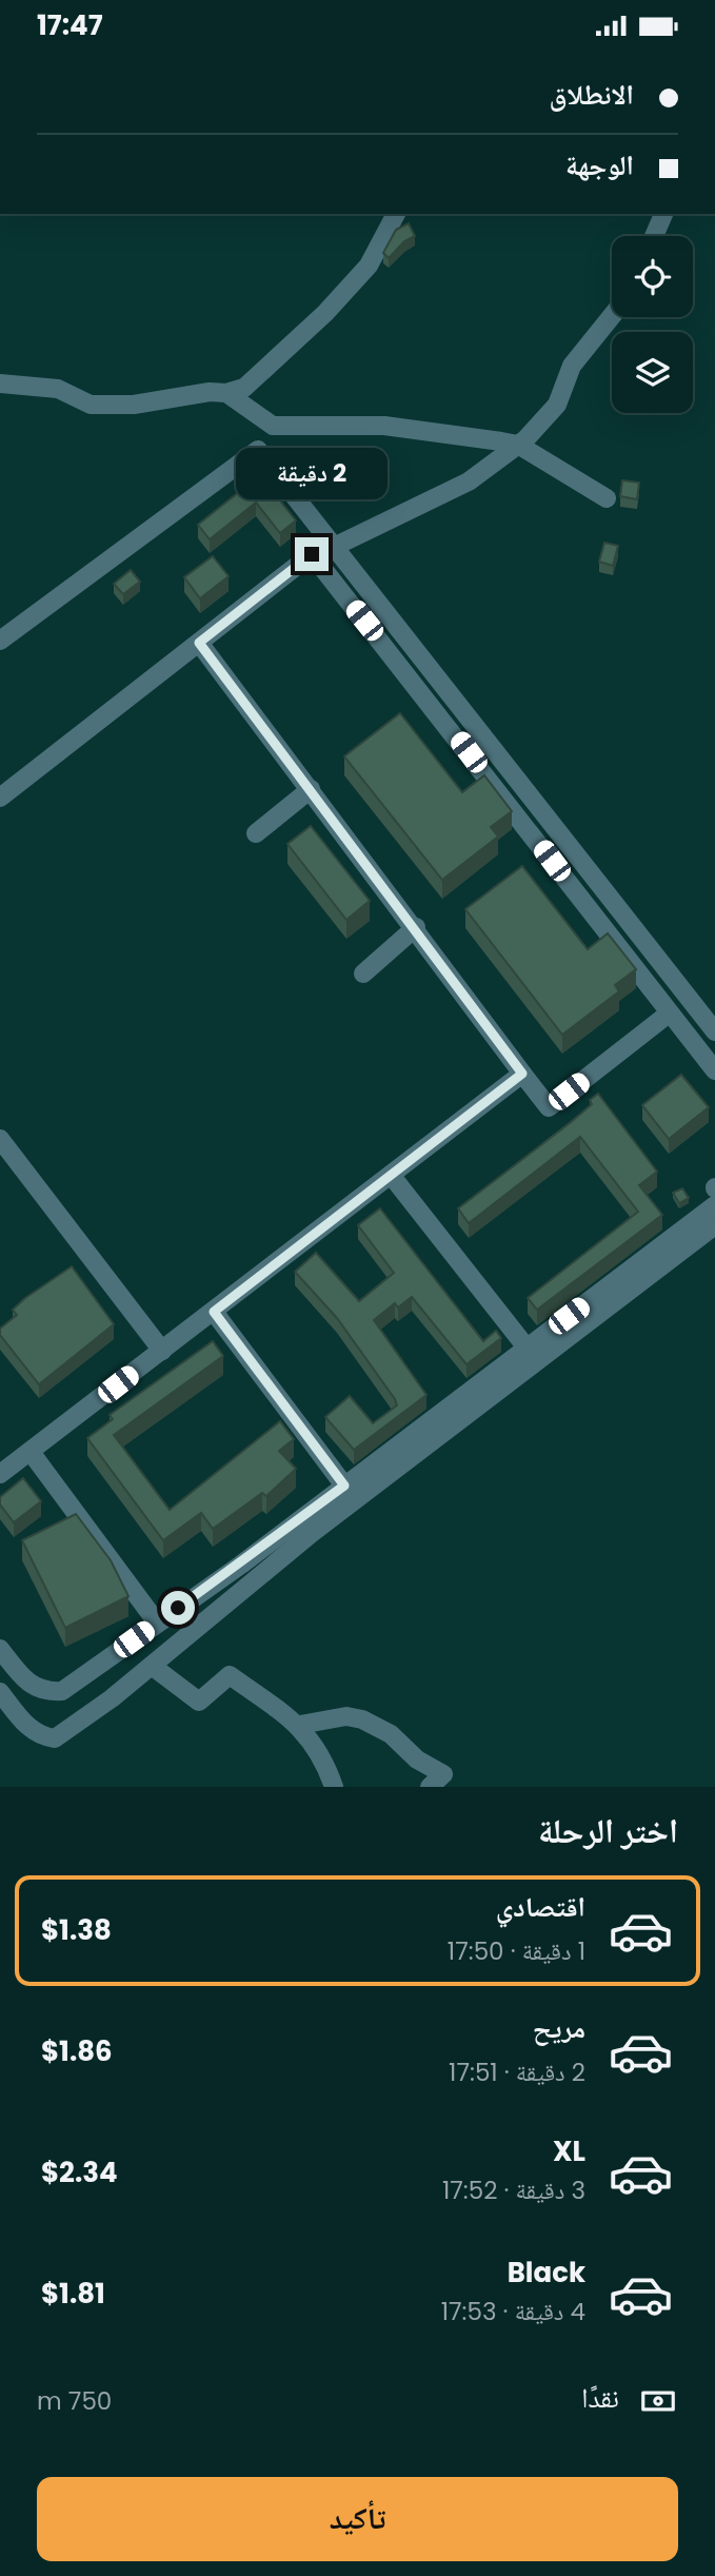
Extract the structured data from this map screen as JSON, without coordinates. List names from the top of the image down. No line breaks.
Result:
{"page":{"status":"17:47","banner":["الانطلاق","الوجهة"],"bubble":"2 دقيقة","heading":"اختر الرحلة","list":[{"name":"اقتصادي","note":"1 دقيقة · 17:50","value":"$1.38"},{"name":"مريح","note":"2 دقيقة · 17:51","value":"$1.86"},{"name":"XL","note":"3 دقيقة · 17:52","value":"$2.34"},{"name":"Black","note":"4 دقيقة · 17:53","value":"$1.81"}],"pay":["نقدًا","750 m"],"buttons":"تأكيد"}}
